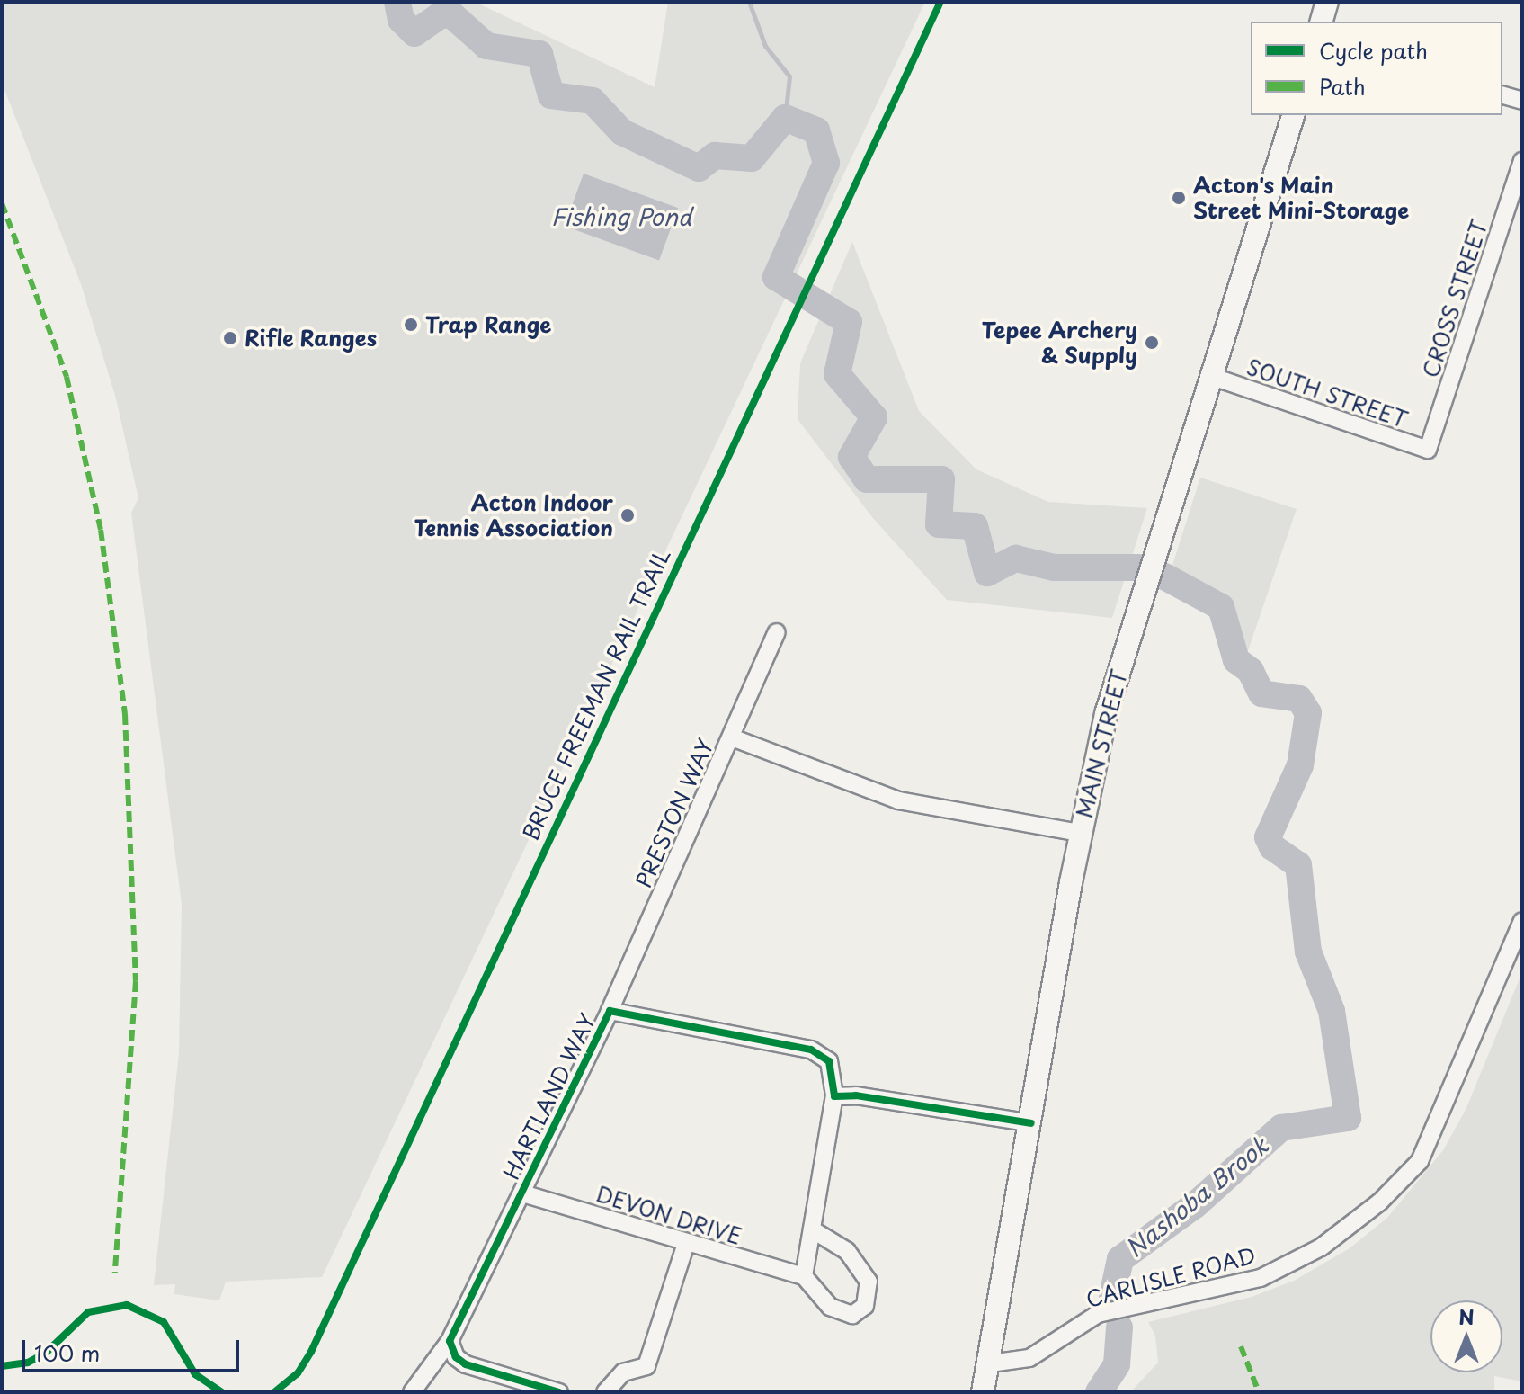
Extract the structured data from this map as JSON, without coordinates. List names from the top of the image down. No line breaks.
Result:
{"streets":{"main road":["MAIN STREET"],"street":["CROSS STREET","SOUTH STREET","PRESTON WAY","HARTLAND WAY","DEVON DRIVE","CARLISLE ROAD"],"cycle path":["BRUCE FREEMAN RAIL TRAIL"]},"crossings":[["CROSS STREET","SOUTH STREET"],["SOUTH STREET","MAIN STREET"],["MAIN STREET","CARLISLE ROAD"],["PRESTON WAY","HARTLAND WAY"],["HARTLAND WAY","DEVON DRIVE"]],"water":["Fishing Pond","Nashoba Brook"],"places":["Acton's Main Street Mini-Storage","Trap Range","Rifle Ranges","Tepee Archery & Supply","Acton Indoor Tennis Association"],"legend":["Cycle path","Path"],"scale_bar":"100 m","north":"top"}
